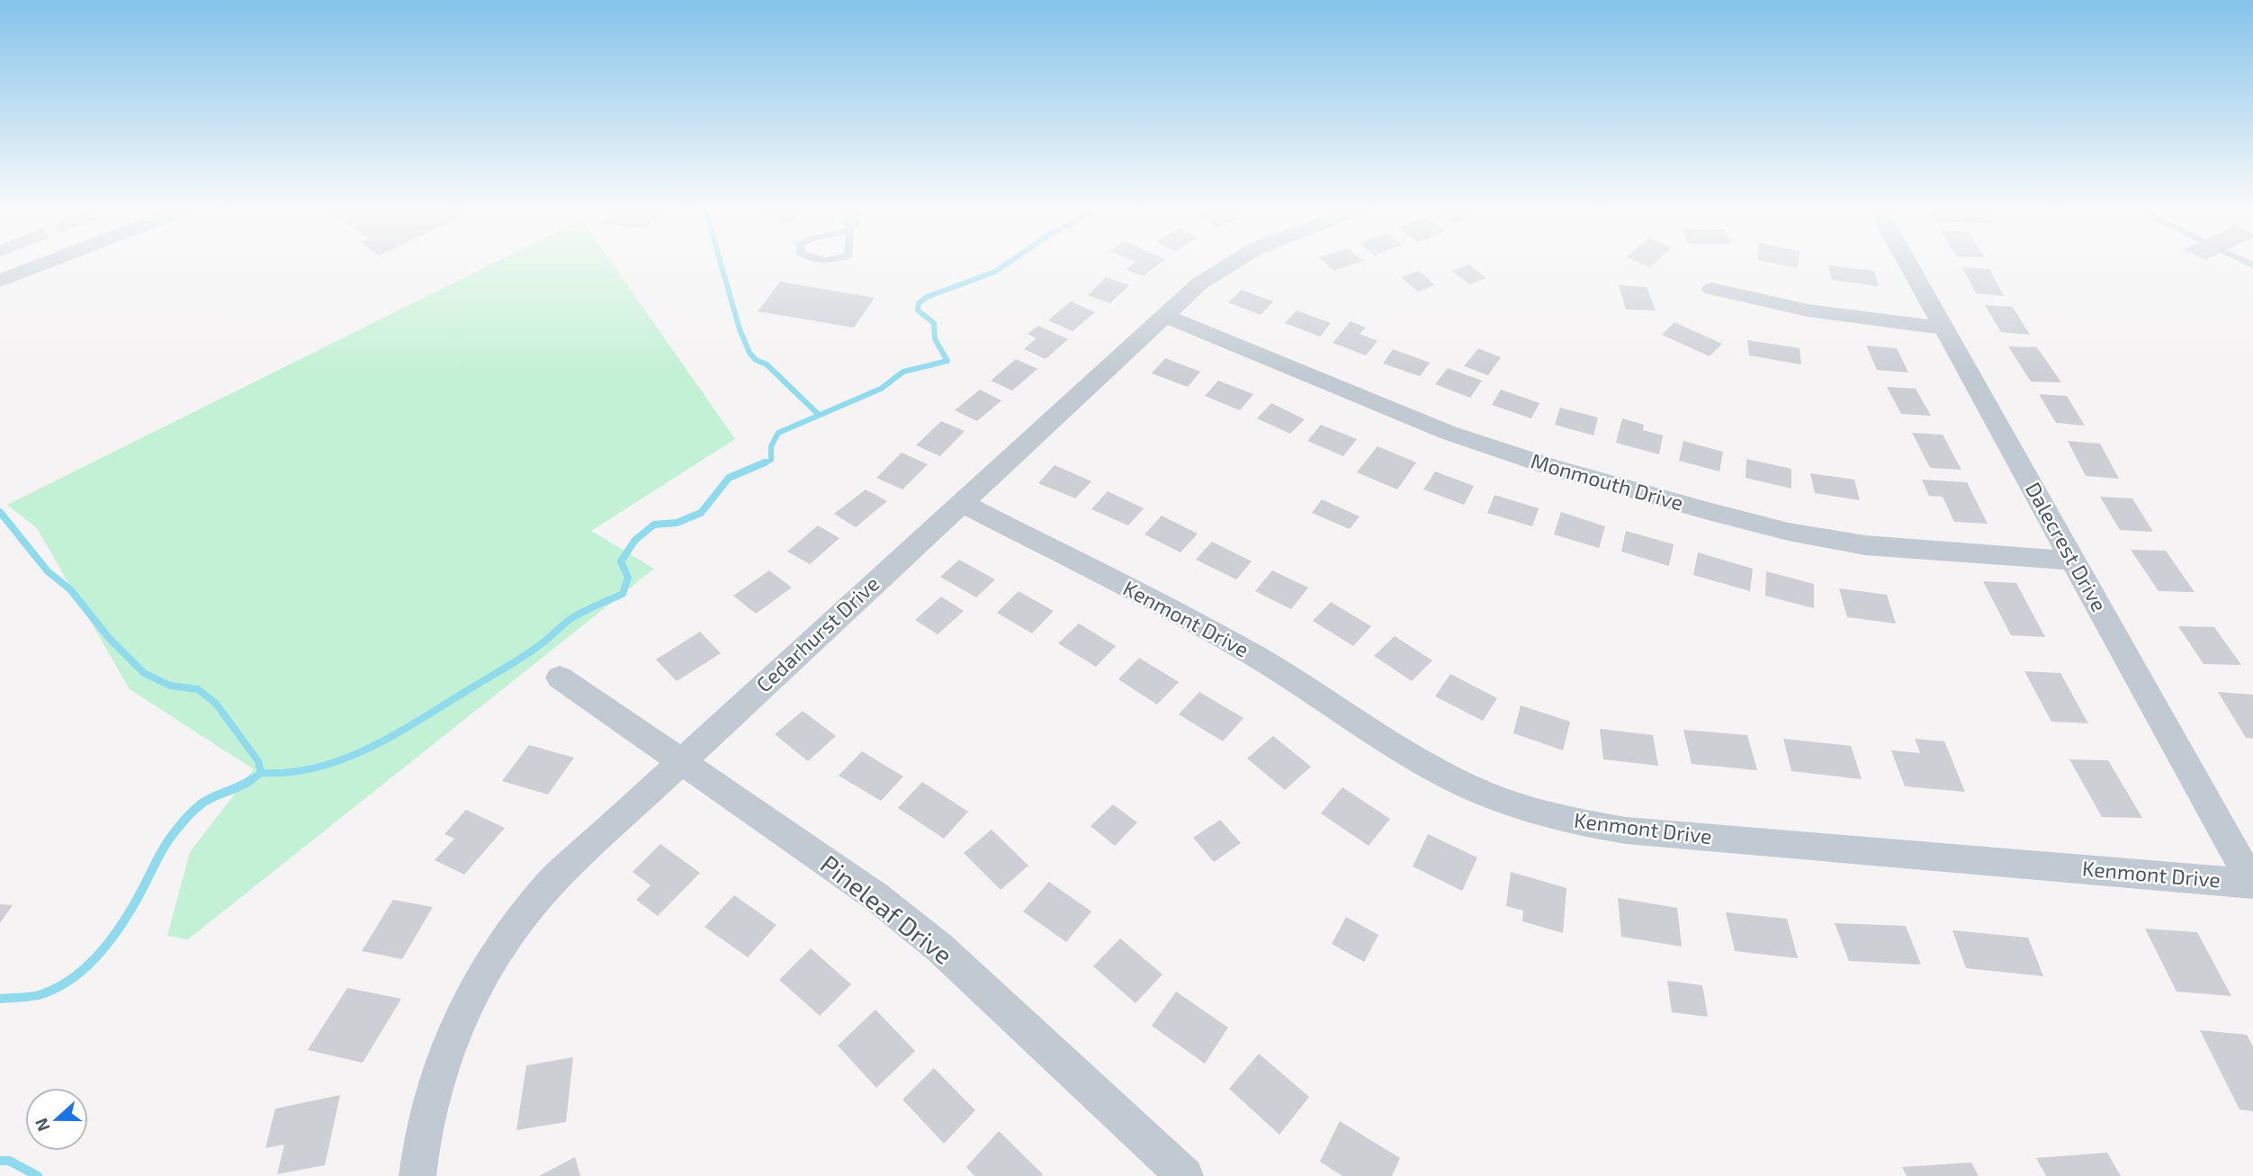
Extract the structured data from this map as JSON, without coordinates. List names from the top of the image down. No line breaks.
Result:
{"streets":{"street":["Monmouth Drive","Dalecrest Drive","Kenmont Drive","Cedarhurst Drive","Pineleaf Drive"]},"crossings":[["Monmouth Drive","Dalecrest Drive"],["Monmouth Drive","Cedarhurst Drive"],["Dalecrest Drive","Kenmont Drive"],["Kenmont Drive","Cedarhurst Drive"],["Cedarhurst Drive","Pineleaf Drive"]],"north":"left"}
